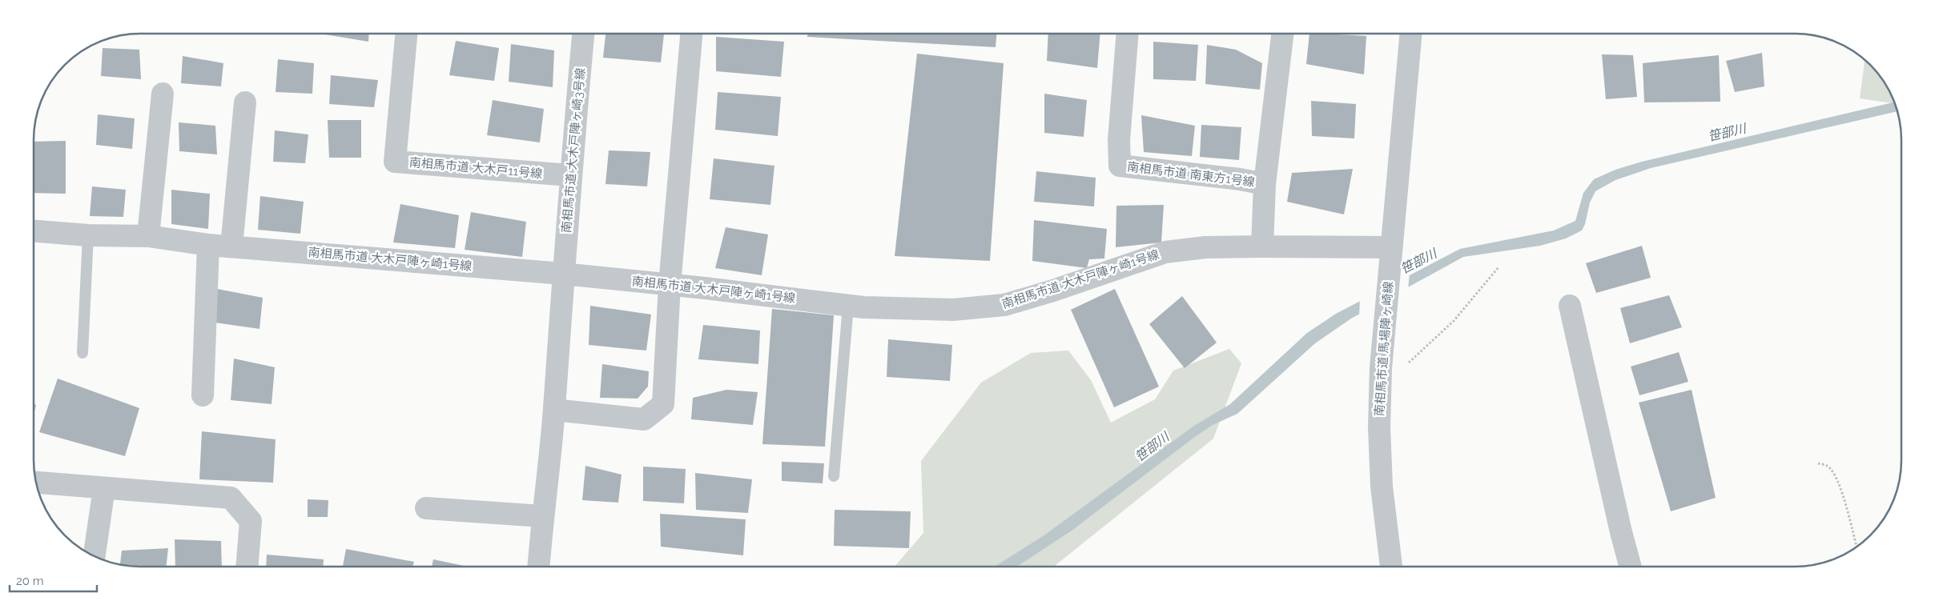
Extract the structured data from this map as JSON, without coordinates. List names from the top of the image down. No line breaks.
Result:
{"streets":{"street":["南相馬市道 大木戸陣ヶ崎3号線","南相馬市道 大木戸11号線","南相馬市道 南東方1号線","南相馬市道 大木戸陣ヶ崎1号線","南相馬市道 馬場陣ヶ崎線"]},"crossings":[["南相馬市道 大木戸陣ヶ崎3号線","南相馬市道 大木戸11号線"],["南相馬市道 大木戸陣ヶ崎3号線","南相馬市道 大木戸陣ヶ崎1号線"],["南相馬市道 南東方1号線","南相馬市道 大木戸陣ヶ崎1号線"],["南相馬市道 大木戸陣ヶ崎1号線","南相馬市道 馬場陣ヶ崎線"]],"water":["笹部川"],"scale_bar":"20 m"}
